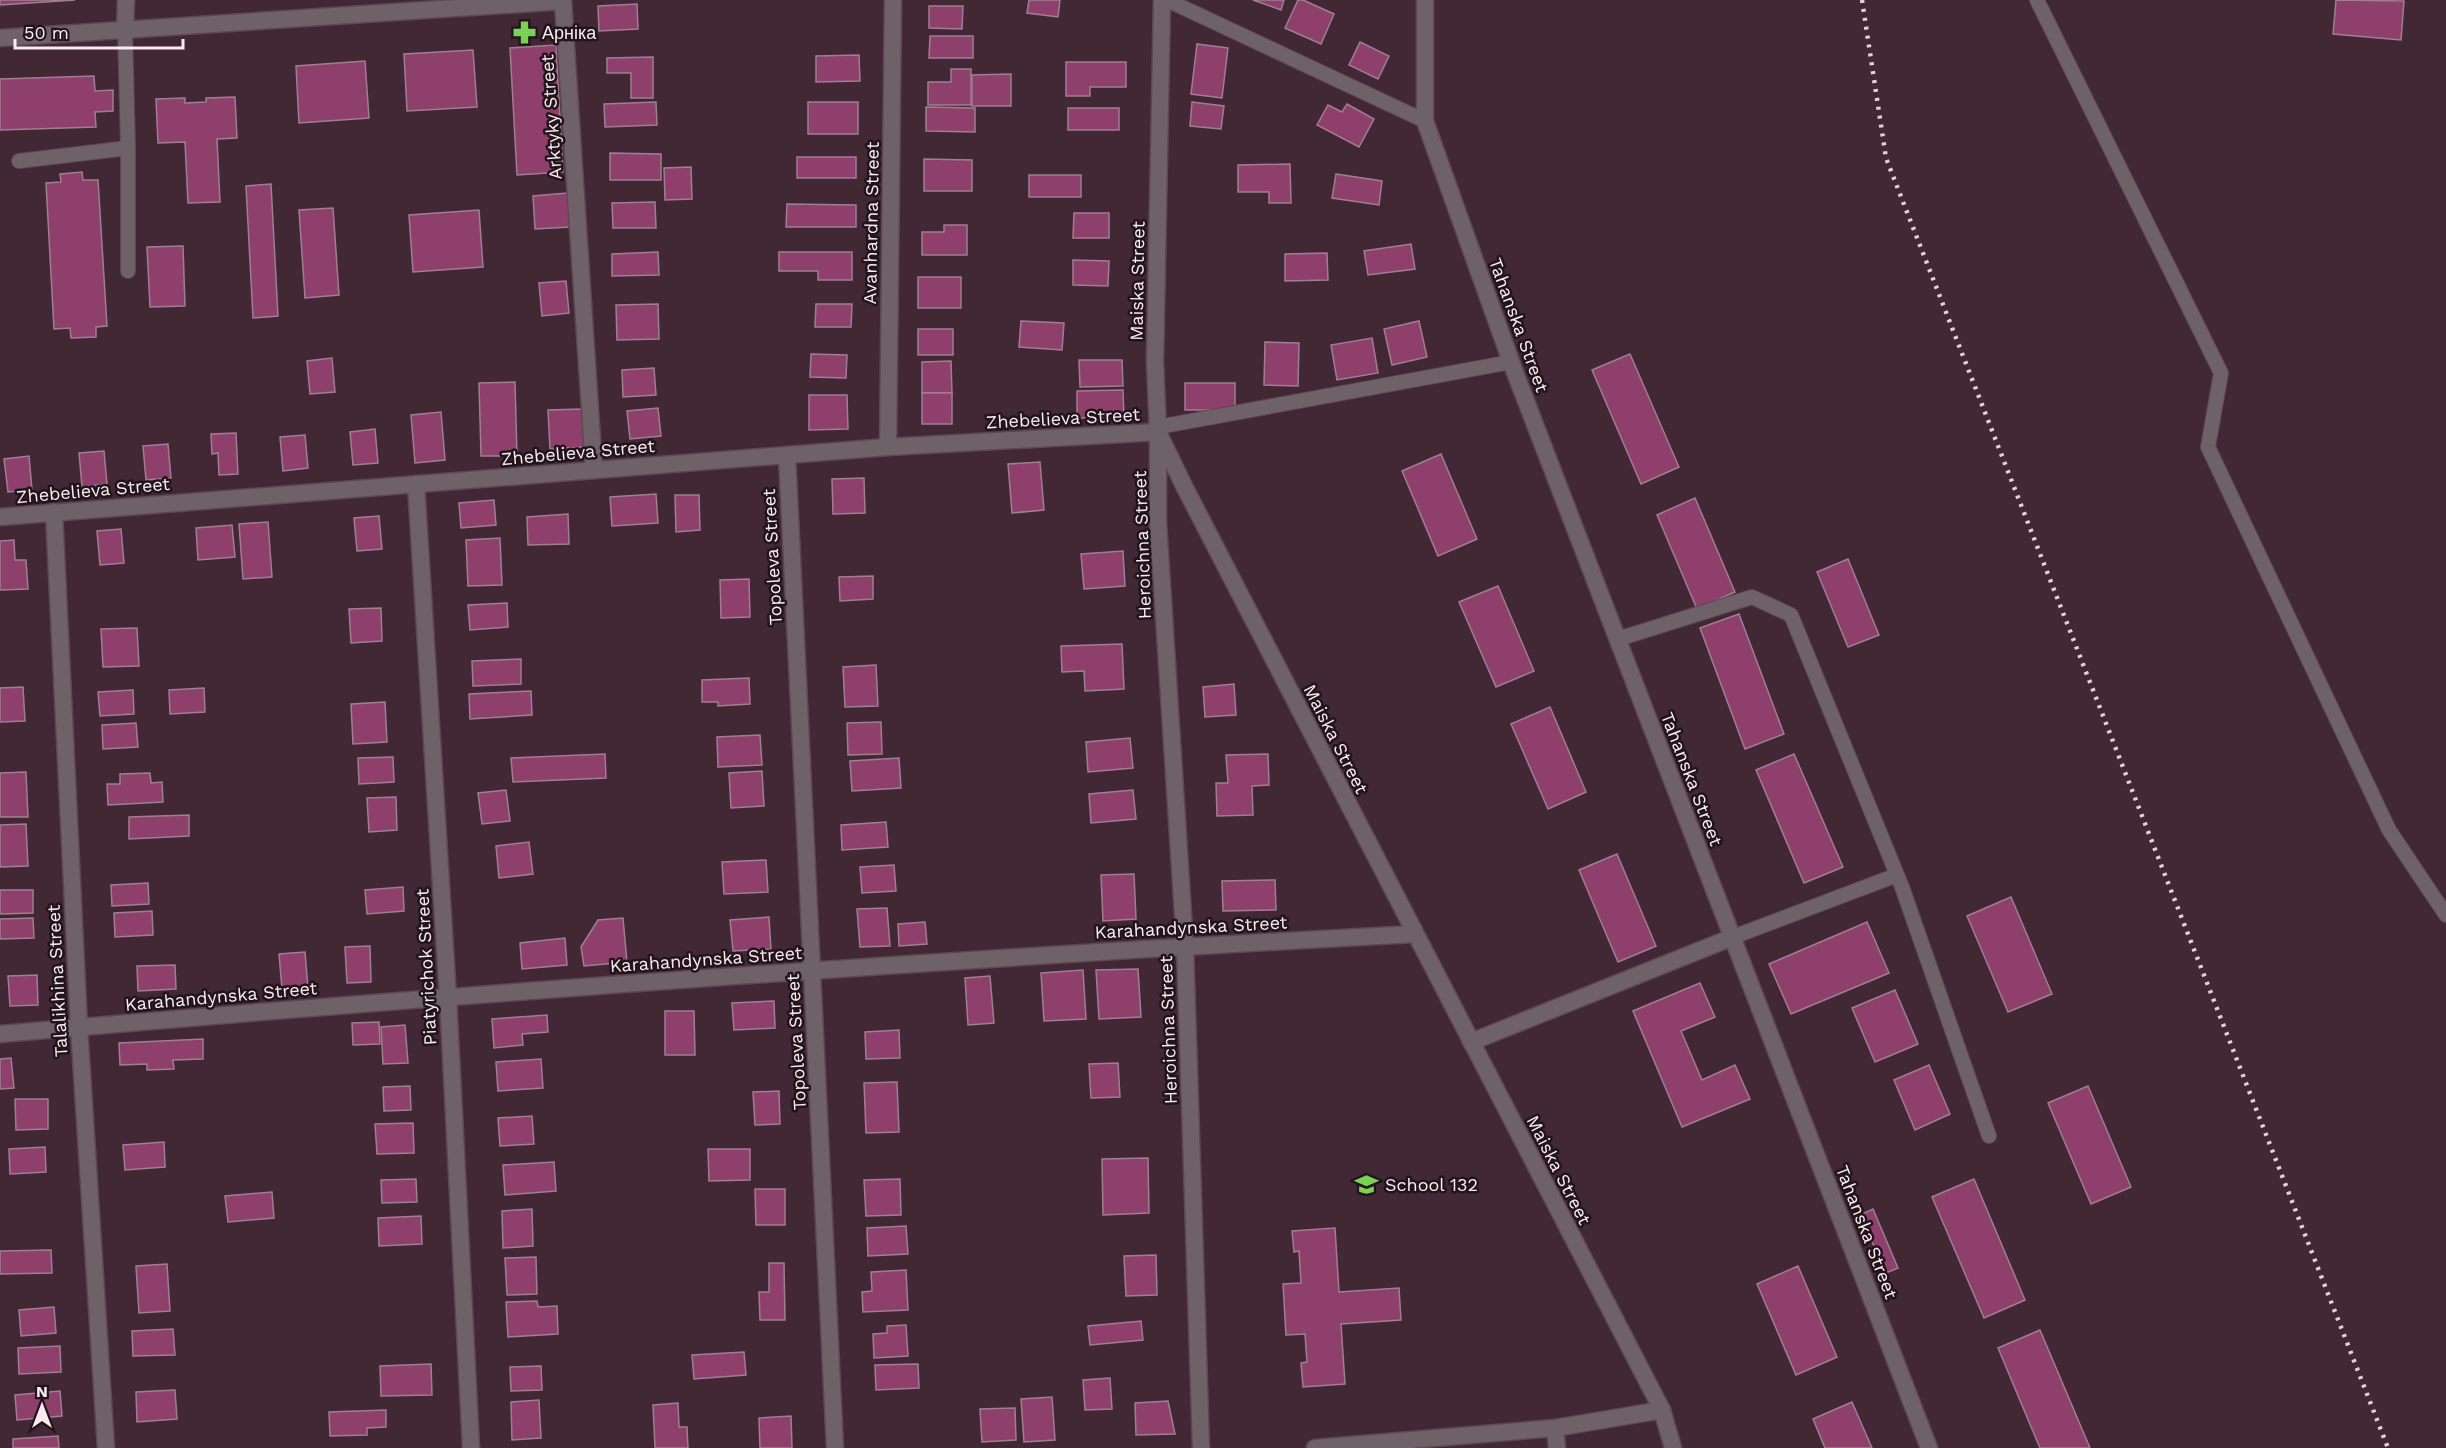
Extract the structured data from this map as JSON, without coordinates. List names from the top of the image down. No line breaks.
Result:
{"streets":{"street":["Arktyky Street","Avanhardna Street","Maiska Street","Tahanska Street","Zhebelieva Street","Heroichna Street","Topoleva Street","Karahandynska Street","Piatyrichok Street","Talalikhina Street"]},"crossings":[["Arktyky Street","Zhebelieva Street"],["Avanhardna Street","Zhebelieva Street"],["Maiska Street","Zhebelieva Street"],["Maiska Street","Heroichna Street"],["Maiska Street","Karahandynska Street"],["Zhebelieva Street","Heroichna Street"],["Zhebelieva Street","Topoleva Street"],["Zhebelieva Street","Piatyrichok Street"],["Zhebelieva Street","Talalikhina Street"],["Heroichna Street","Karahandynska Street"],["Topoleva Street","Karahandynska Street"],["Karahandynska Street","Piatyrichok Street"],["Karahandynska Street","Talalikhina Street"]],"places":{"pharmacy":["Арніка"],"school or university":["School 132"]},"scale_bar":"50 m","north":"top"}
